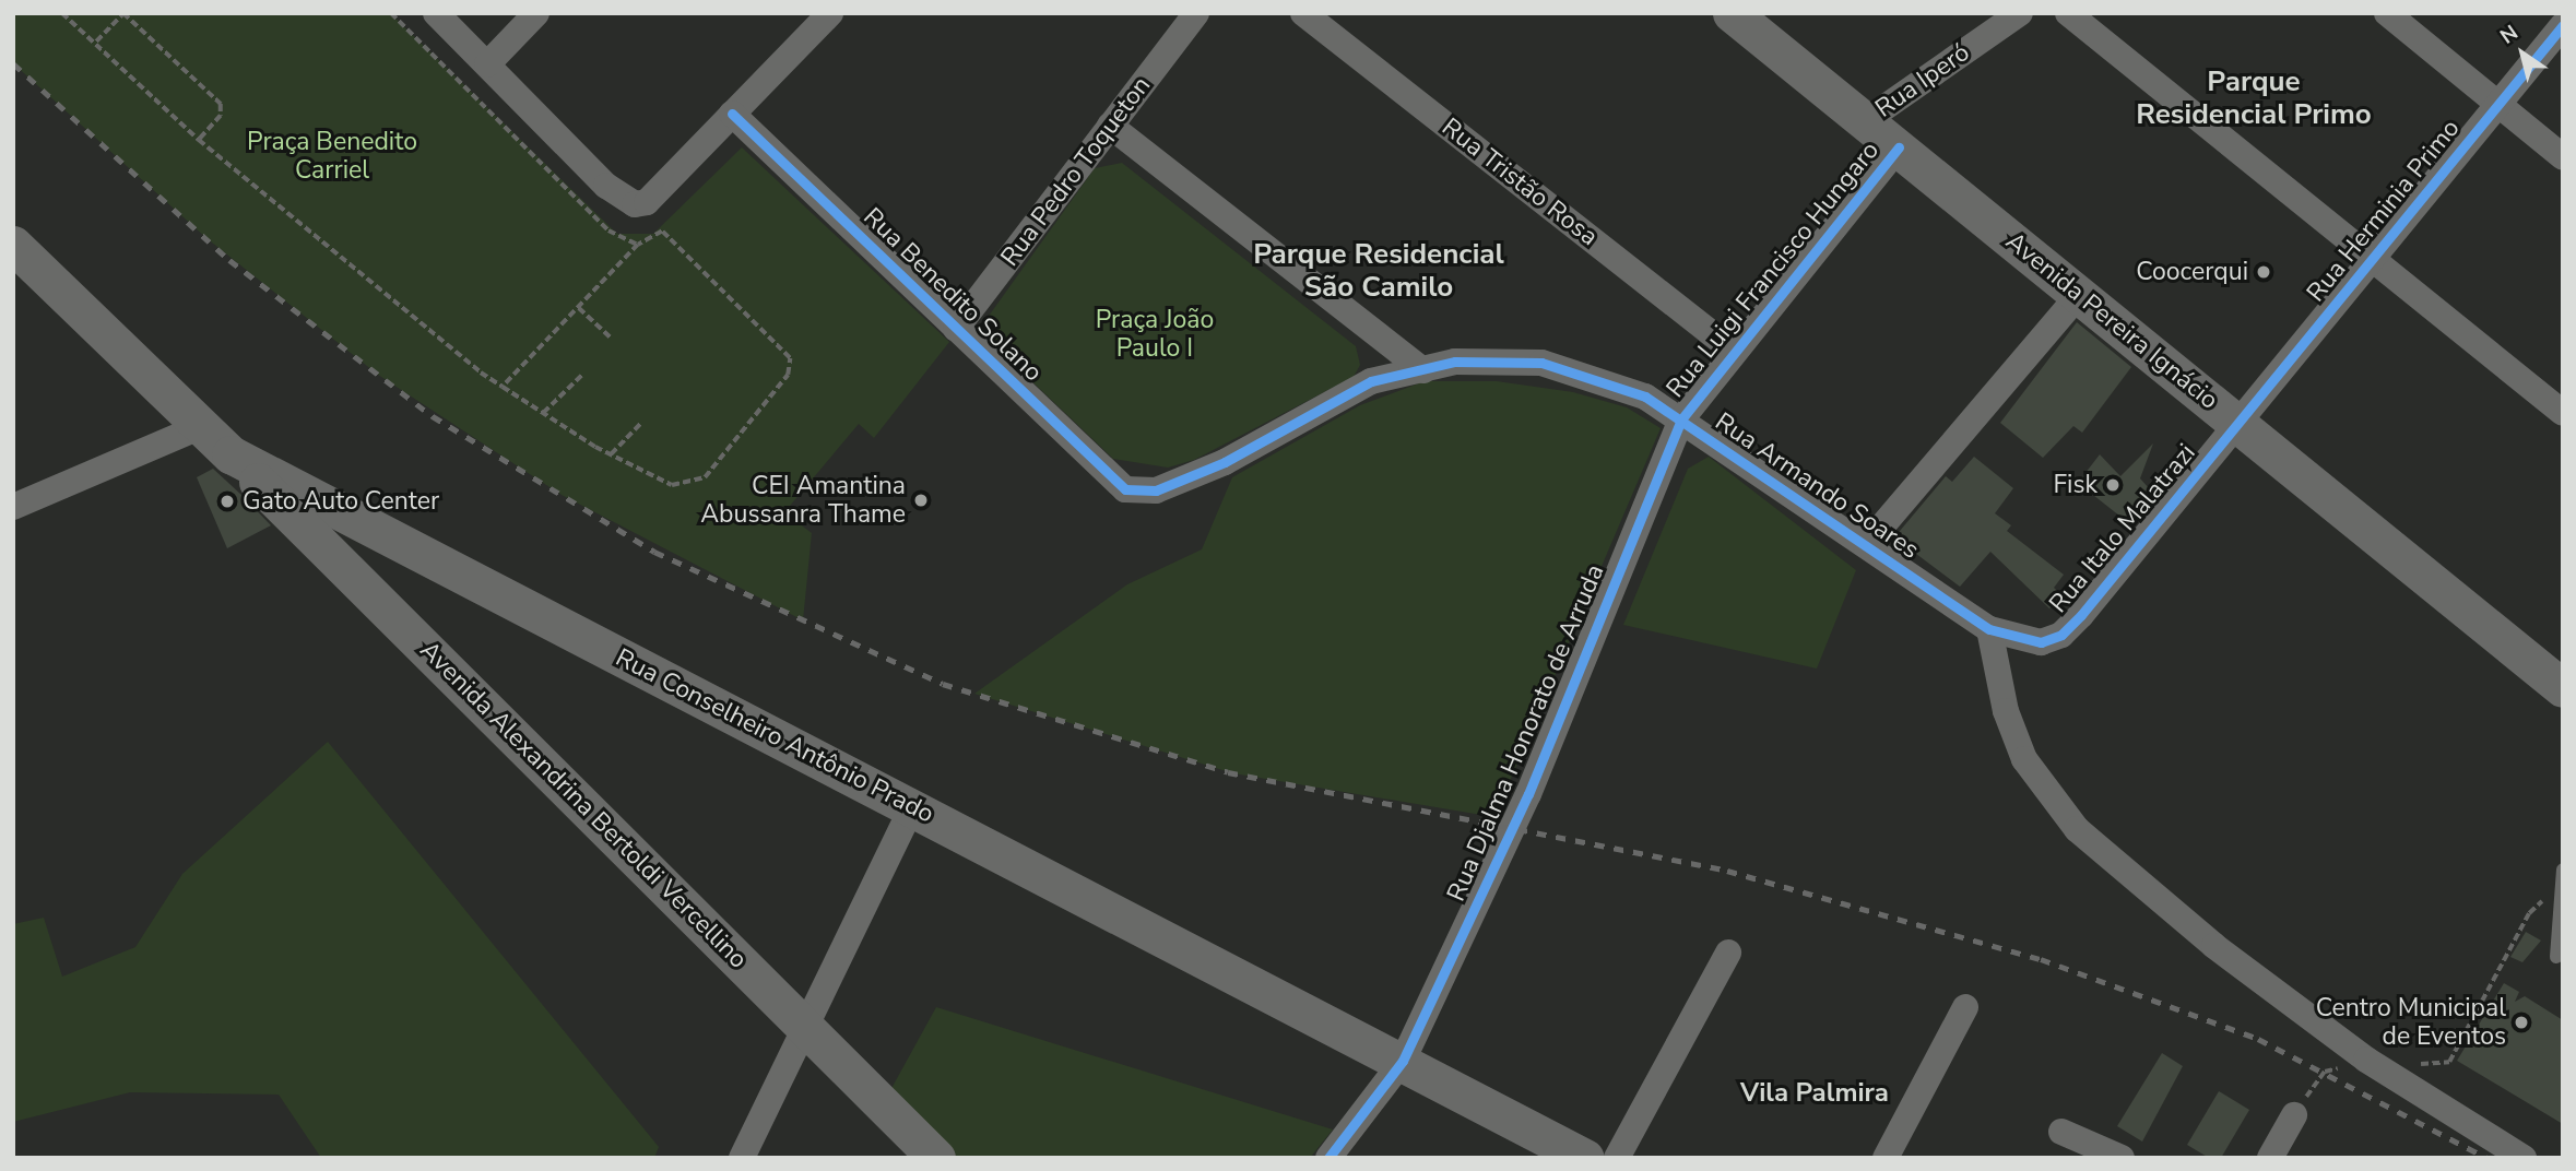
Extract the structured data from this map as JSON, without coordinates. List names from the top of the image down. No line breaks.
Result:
{"streets":{"main road":["Avenida Pereira Ignácio","Rua Conselheiro Antônio Prado","Avenida Alexandrina Bertoldi Vercellino"],"street":["Rua Iperó","Rua Pedro Toqueton","Rua Tristão Rosa","Rua Herminia Primo","Rua Luigi Francisco Hungaro","Rua Benedito Solano","Rua Armando Soares","Rua Italo Malatrazi","Rua Djalma Honorato de Arruda"]},"crossings":[["Rua Iperó","Avenida Pereira Ignácio"],["Rua Pedro Toqueton","Rua Benedito Solano"],["Rua Tristão Rosa","Rua Luigi Francisco Hungaro"],["Rua Herminia Primo","Avenida Pereira Ignácio"],["Rua Herminia Primo","Rua Italo Malatrazi"],["Rua Luigi Francisco Hungaro","Avenida Pereira Ignácio"],["Rua Luigi Francisco Hungaro","Rua Armando Soares"],["Rua Luigi Francisco Hungaro","Rua Djalma Honorato de Arruda"],["Rua Benedito Solano","Rua Armando Soares"],["Avenida Pereira Ignácio","Rua Italo Malatrazi"],["Rua Armando Soares","Rua Italo Malatrazi"],["Rua Armando Soares","Rua Djalma Honorato de Arruda"],["Rua Djalma Honorato de Arruda","Rua Conselheiro Antônio Prado"],["Rua Conselheiro Antônio Prado","Avenida Alexandrina Bertoldi Vercellino"]],"districts":["Parque Residencial Primo","Parque Residencial São Camilo","Vila Palmira"],"parks":["Praça Benedito Carriel","Praça João Paulo I"],"places":["Coocerqui","Fisk","CEI Amantina Abussanra Thame","Gato Auto Center","Centro Municipal de Eventos"],"north":"top left"}
